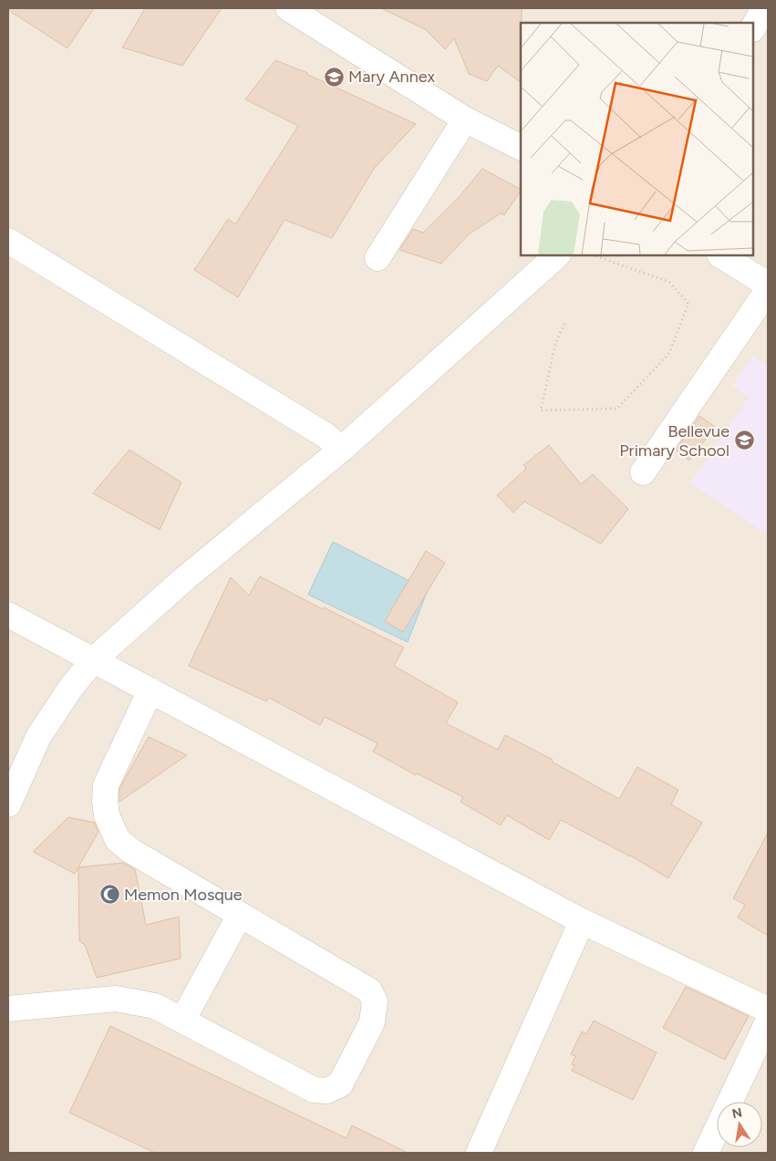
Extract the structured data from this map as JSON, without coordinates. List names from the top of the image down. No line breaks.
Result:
{"places":{"school or university":["Mary Annex","Bellevue Primary School"],"mosque":["Memon Mosque"]},"north":"top"}
